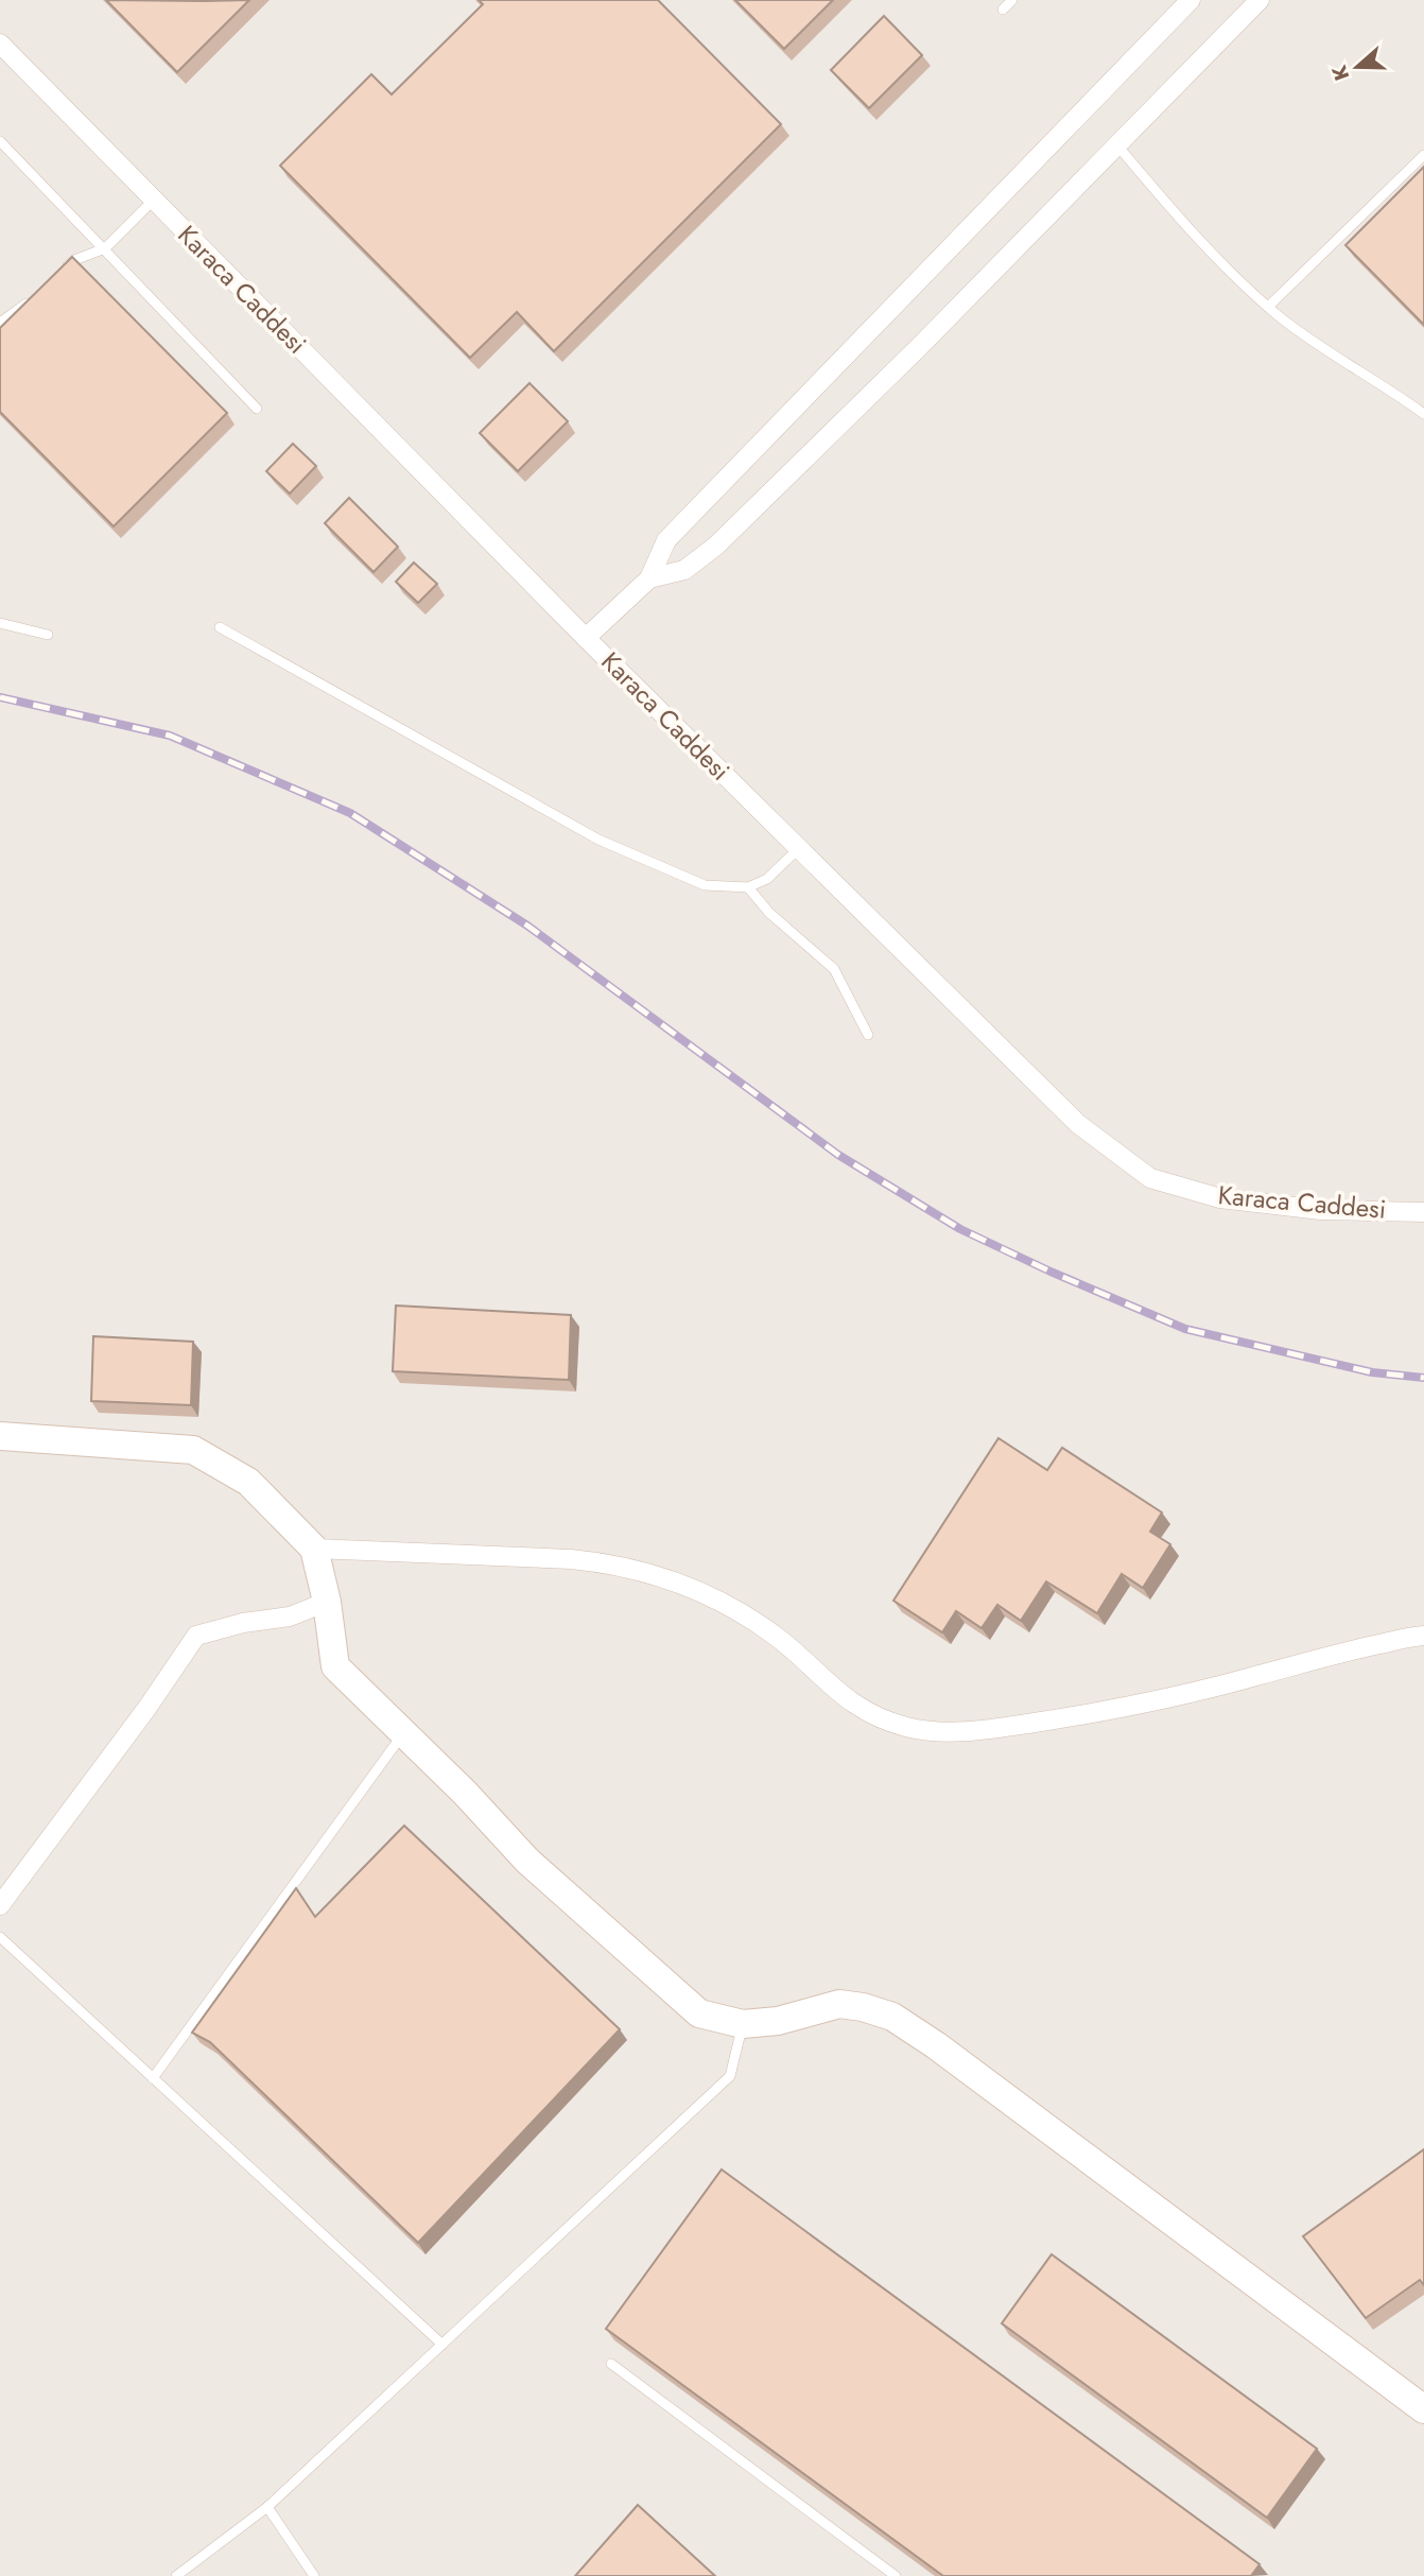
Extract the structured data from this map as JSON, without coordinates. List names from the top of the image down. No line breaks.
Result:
{"streets":{"street":["Karaca Caddesi"]},"north":"left"}
